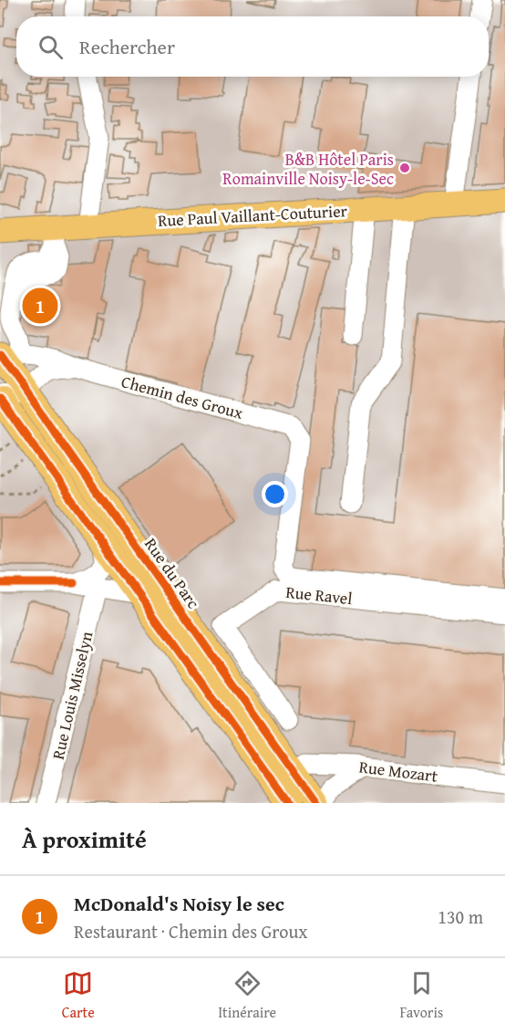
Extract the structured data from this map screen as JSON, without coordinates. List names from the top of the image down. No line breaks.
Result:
{"streets":{"main road":["Rue Paul Vaillant-Couturier","Rue du Parc"],"street":["Chemin des Groux","Rue Ravel","Rue Louis Misselyn","Rue Mozart"]},"crossings":[["Chemin des Groux","Rue du Parc"],["Rue du Parc","Rue Mozart"]],"places":["B&B Hôtel Paris Romainville Noisy-le-Sec"],"page":{"search":"Rechercher","pins":"1","heading":"À proximité","list":[{"mark":"1","name":"McDonald's Noisy le sec","note":"Restaurant · Chemin des Groux","value":"130 m"}],"nav":["Carte","Itinéraire","Favoris"]}}
